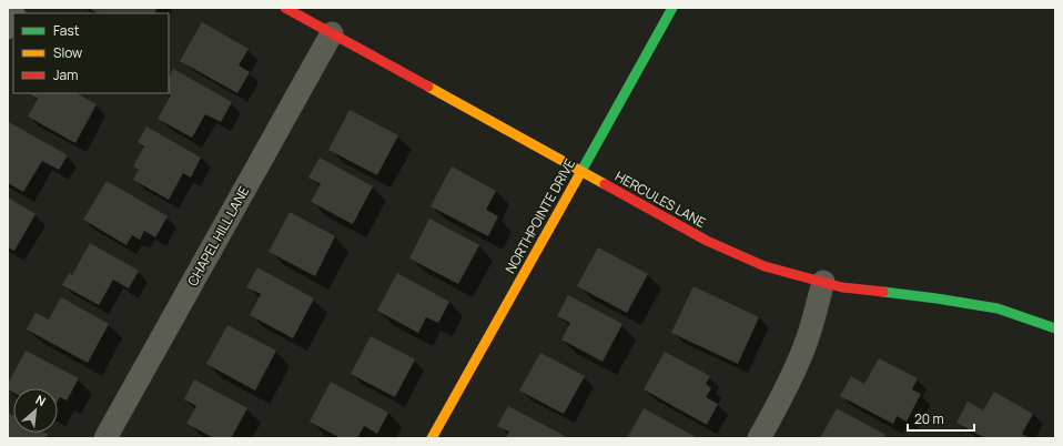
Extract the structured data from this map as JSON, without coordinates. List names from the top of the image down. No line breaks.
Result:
{"streets":{"street":["HERCULES LANE","NORTHPOINTE DRIVE","CHAPEL HILL LANE"]},"crossings":[["HERCULES LANE","NORTHPOINTE DRIVE"],["HERCULES LANE","CHAPEL HILL LANE"]],"legend":["Fast","Slow","Jam"],"scale_bar":"20 m","north":"top right"}
